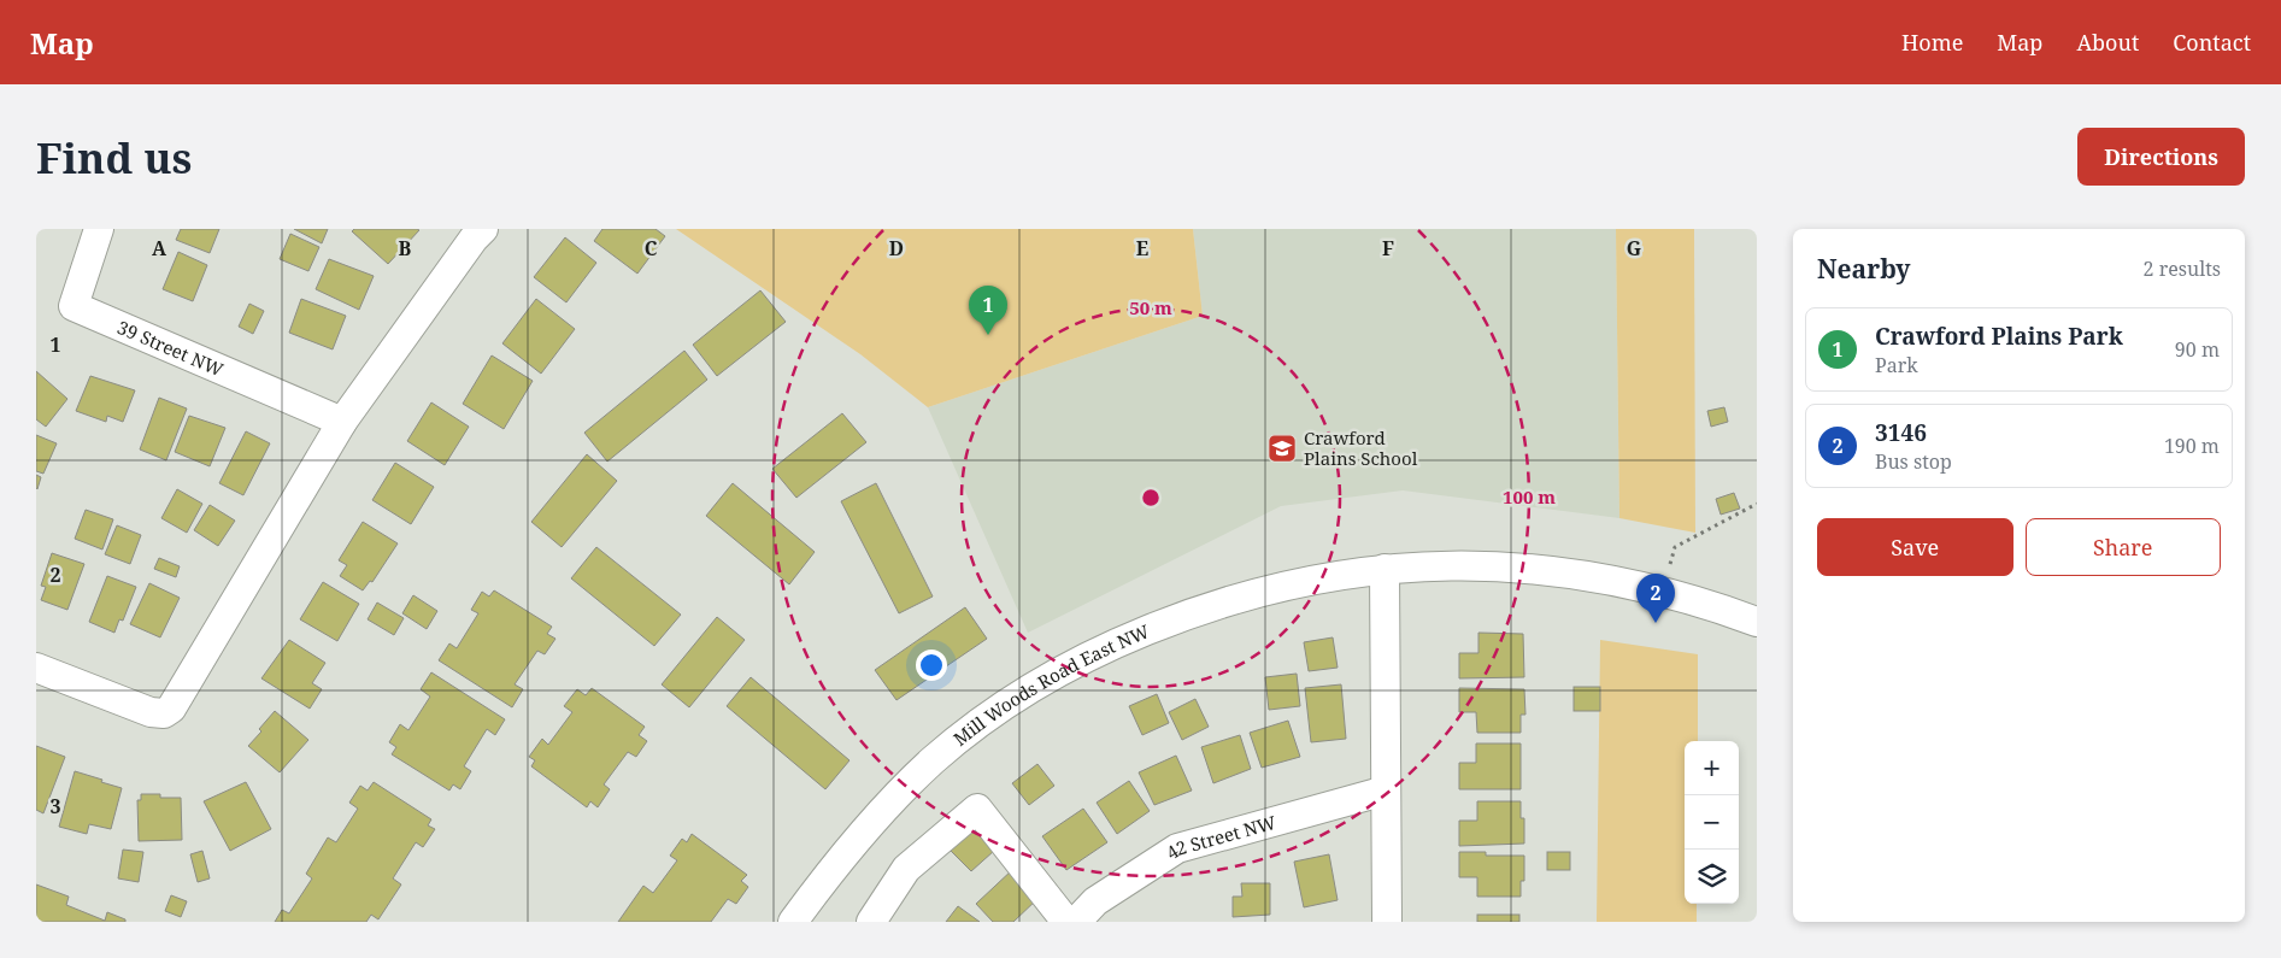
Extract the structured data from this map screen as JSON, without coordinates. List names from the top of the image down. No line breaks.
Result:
{"streets":{"street":["39 Street NW","Mill Woods Road East NW","42 Street NW"]},"places":{"school or university":["Crawford Plains School"]},"page":{"header":"Map","nav":["Home","Map","About","Contact"],"buttons":["Directions",["Save","Share"]],"title":"Find us","heading":["Nearby","2 results"],"pins":["1","2"],"list":[{"mark":"1","name":"Crawford Plains Park","note":"Park","value":"90 m"},{"mark":"2","name":"3146","note":"Bus stop","value":"190 m"}],"map_buttons":["+","−"]},"grid":{"columns":["A","B","C","D","E","F","G"],"rows":["1","2","3"]},"rings":["50 m","100 m"]}
